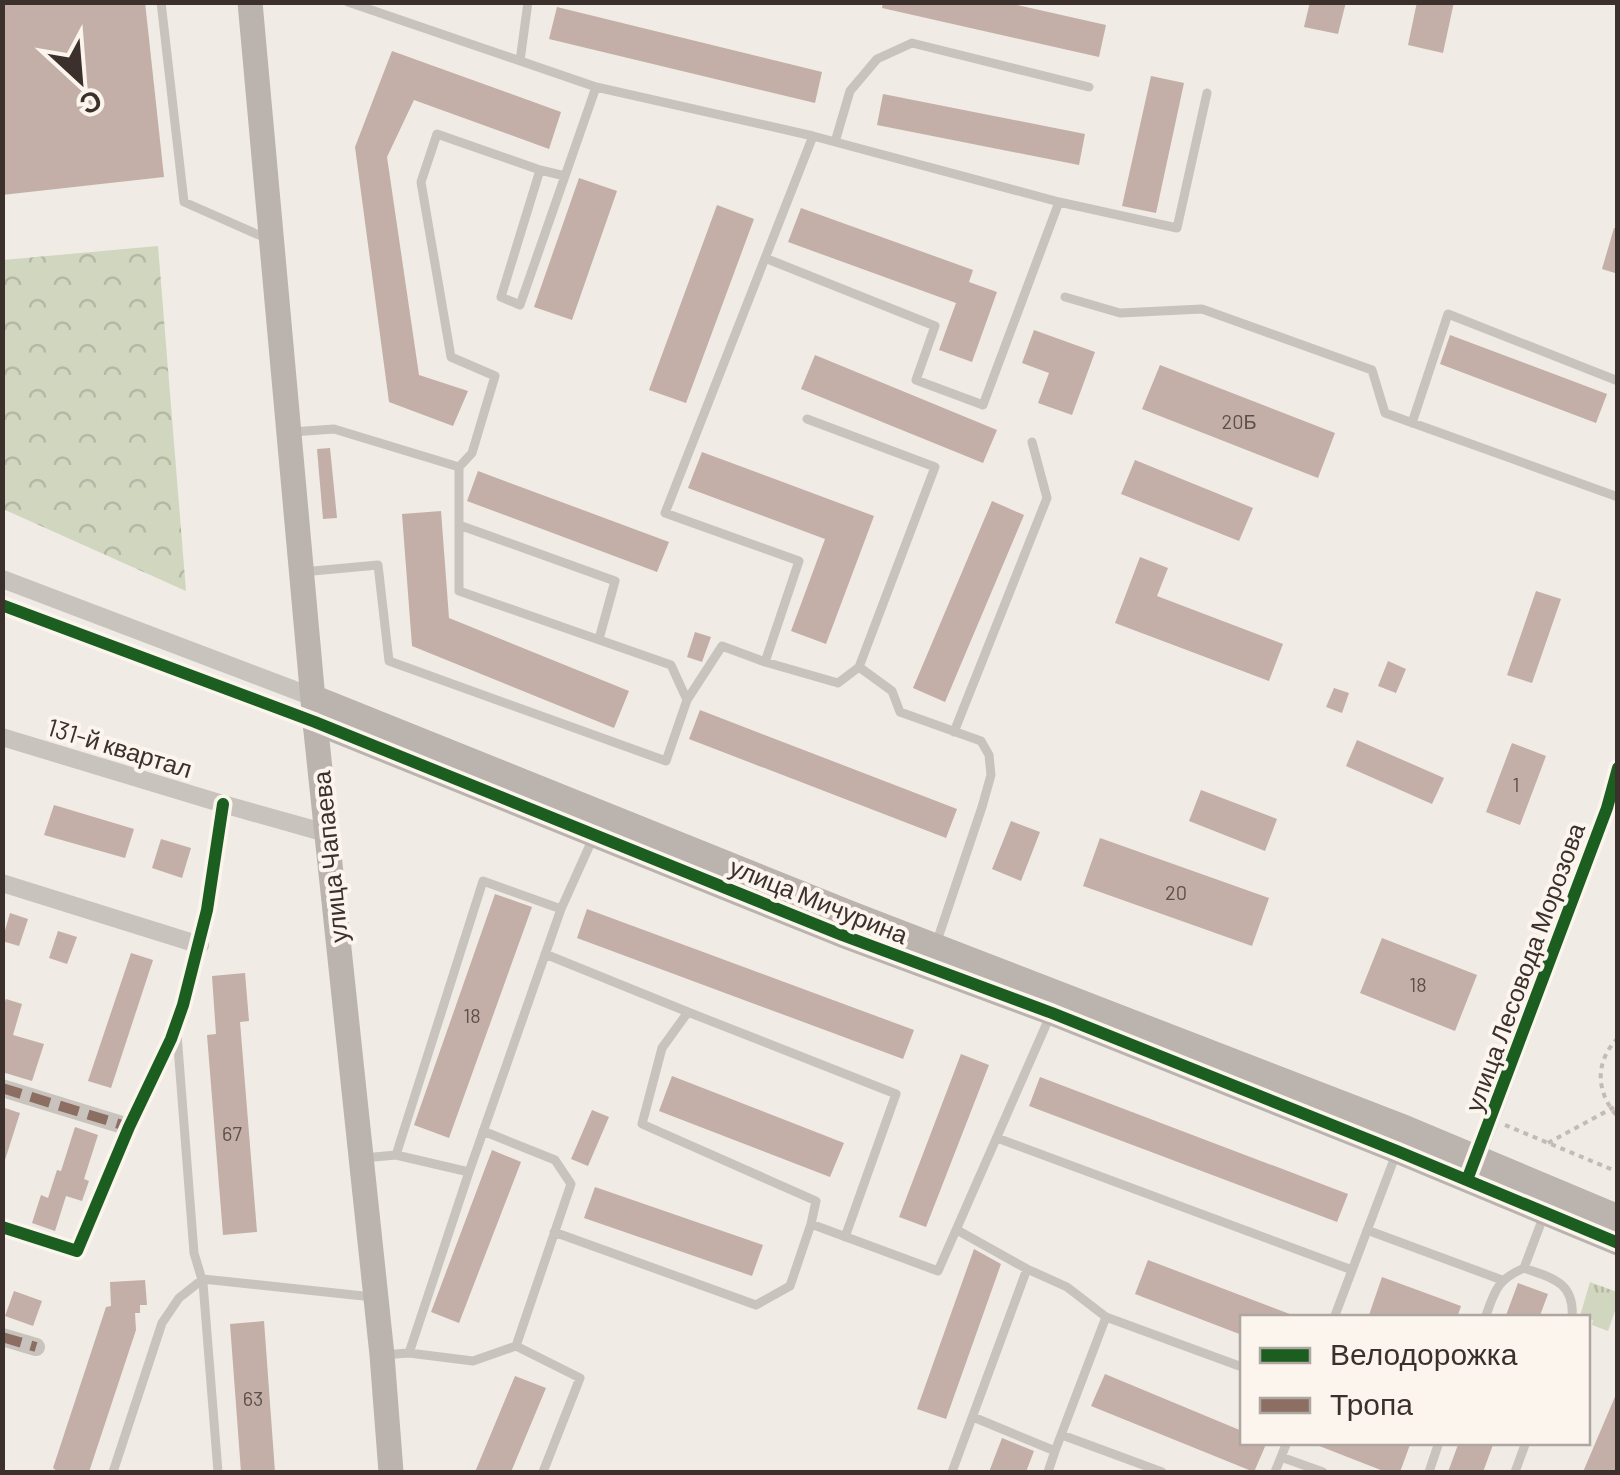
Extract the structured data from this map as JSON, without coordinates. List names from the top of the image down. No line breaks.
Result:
{"streets":{"street":["131-й квартал","улица Чапаева","улица Мичурина","улица Лесовода Морозова"]},"crossings":[["131-й квартал","улица Чапаева"],["улица Чапаева","улица Мичурина"],["улица Мичурина","улица Лесовода Морозова"]],"house_numbers":["20Б","1","20","18","18","67","63"],"legend":["Велодорожка","Тропа"],"north":"bottom right"}
